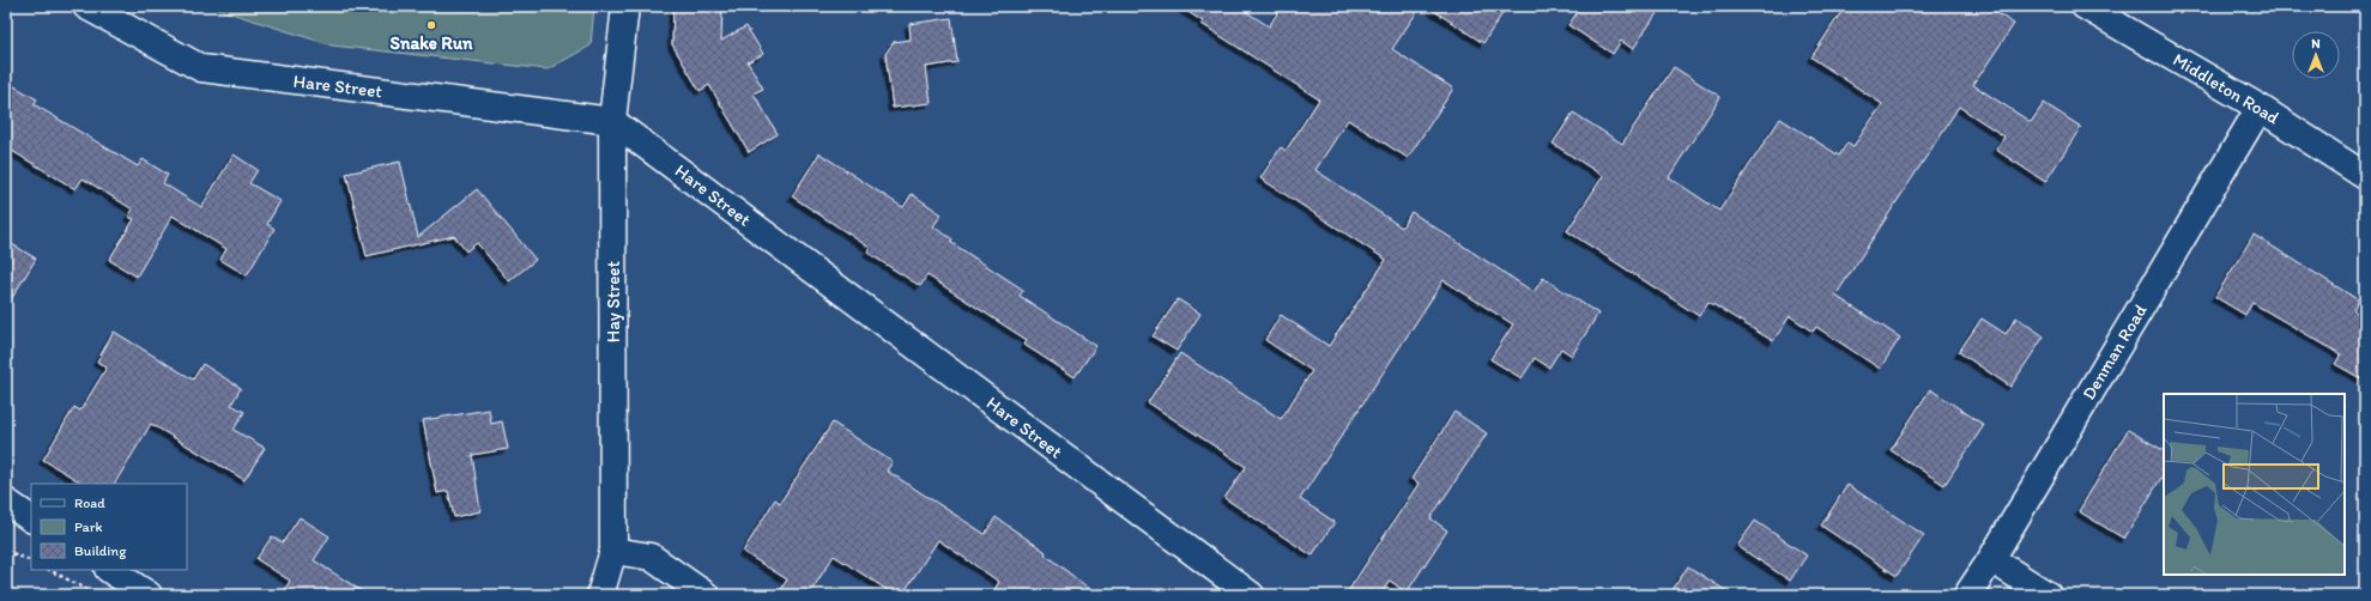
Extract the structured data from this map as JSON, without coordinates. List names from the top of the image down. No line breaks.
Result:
{"streets":{"street":["Hare Street","Middleton Road","Hay Street","Denman Road"]},"crossings":[["Hare Street","Hay Street"],["Middleton Road","Denman Road"]],"places":["Snake Run"],"legend":["Road","Park","Building"],"north":"top"}
